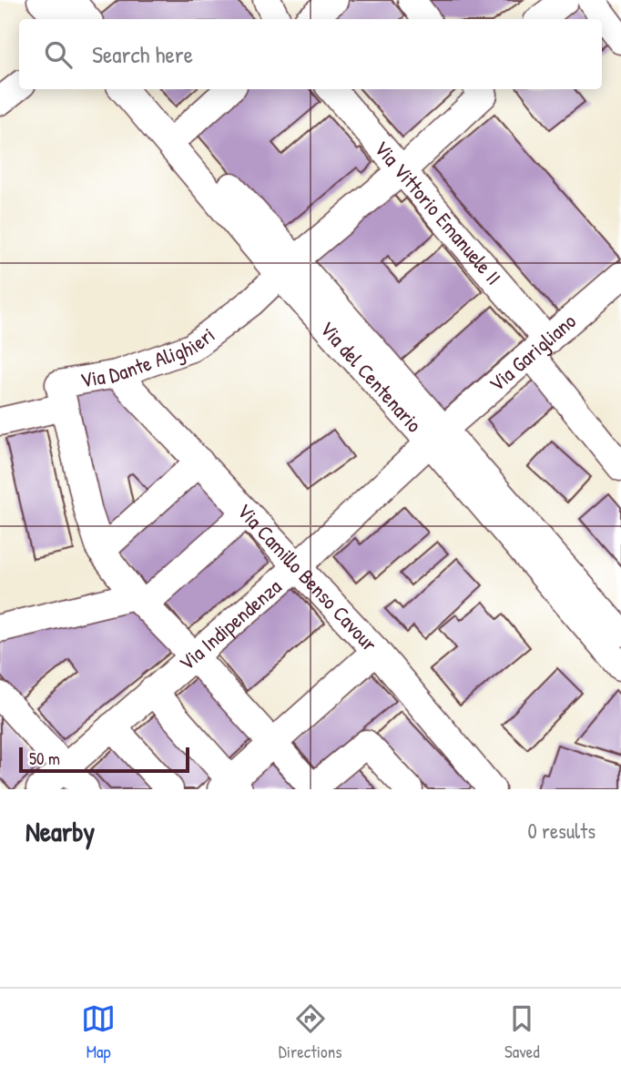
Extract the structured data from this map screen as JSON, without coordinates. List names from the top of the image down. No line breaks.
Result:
{"streets":{"street":["Via Vittorio Emanuele II","Via Garigliano","Via Dante Alighieri","Via del Centenario","Via Camillo Benso Cavour","Via Indipendenza"]},"crossings":[["Via Vittorio Emanuele II","Via Garigliano"],["Via Vittorio Emanuele II","Via Dante Alighieri"],["Via Garigliano","Via del Centenario"],["Via Garigliano","Via Indipendenza"],["Via Dante Alighieri","Via del Centenario"],["Via Dante Alighieri","Via Camillo Benso Cavour"],["Via del Centenario","Via Indipendenza"],["Via Camillo Benso Cavour","Via Indipendenza"]],"scale_bar":"50 m","page":{"search":"Search here","scale":"50 m","heading":["Nearby","0 results"],"nav":["Map","Directions","Saved"]}}
